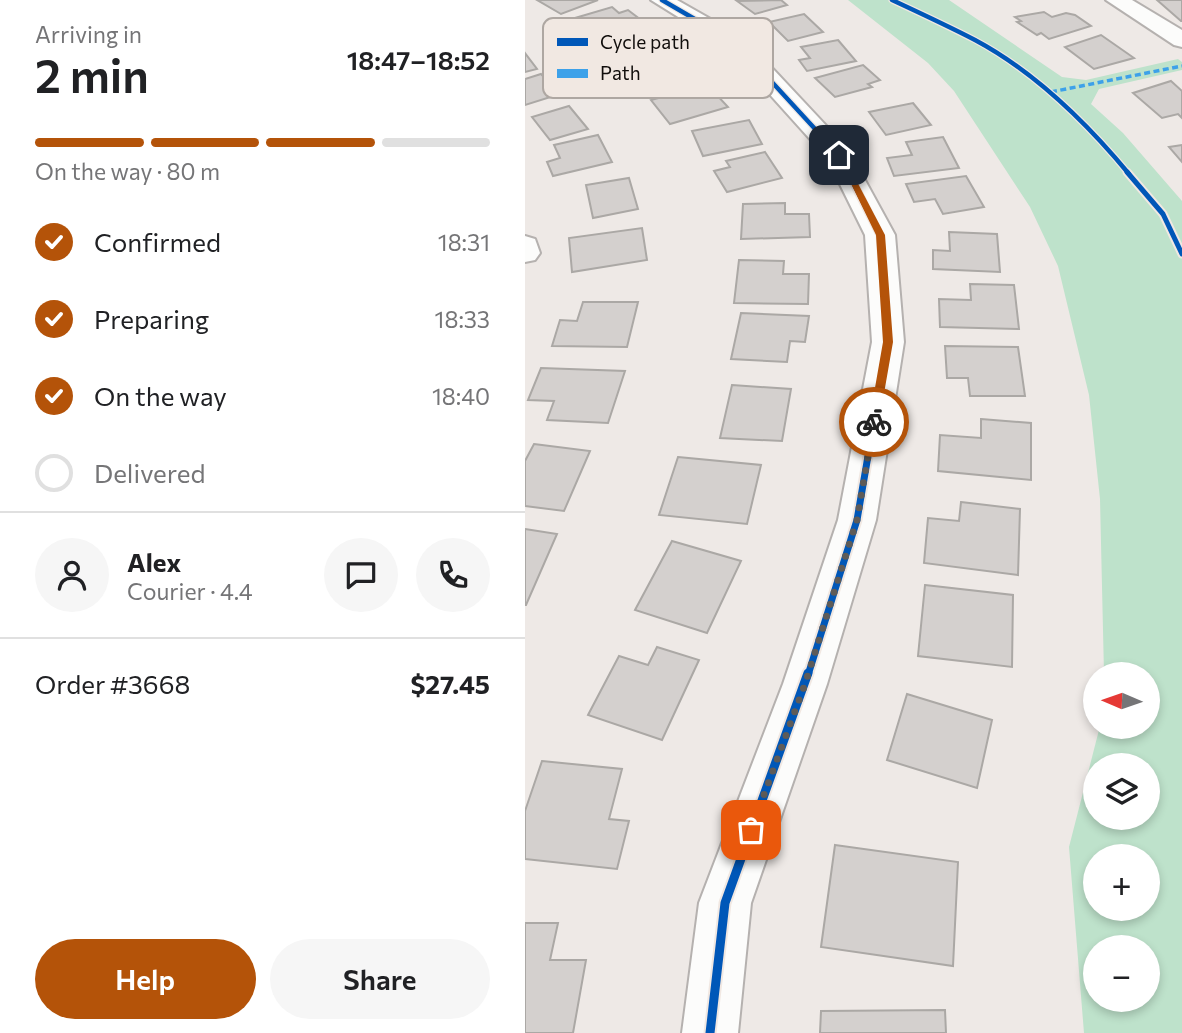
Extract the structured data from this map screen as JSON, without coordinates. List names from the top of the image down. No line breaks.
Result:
{"legend":["Cycle path","Path"],"north":"left","page":{"heading":["2 min","Arriving in","18:47–18:52"],"panel":["Alex","Courier · 4.4","Order #3668","$27.45"],"bar":"On the way · 80 m","list":[["Confirmed","18:31"],["Preparing","18:33"],["On the way","18:40"],"Delivered"],"map_buttons":["+","−"],"buttons":["Help","Share"]}}
